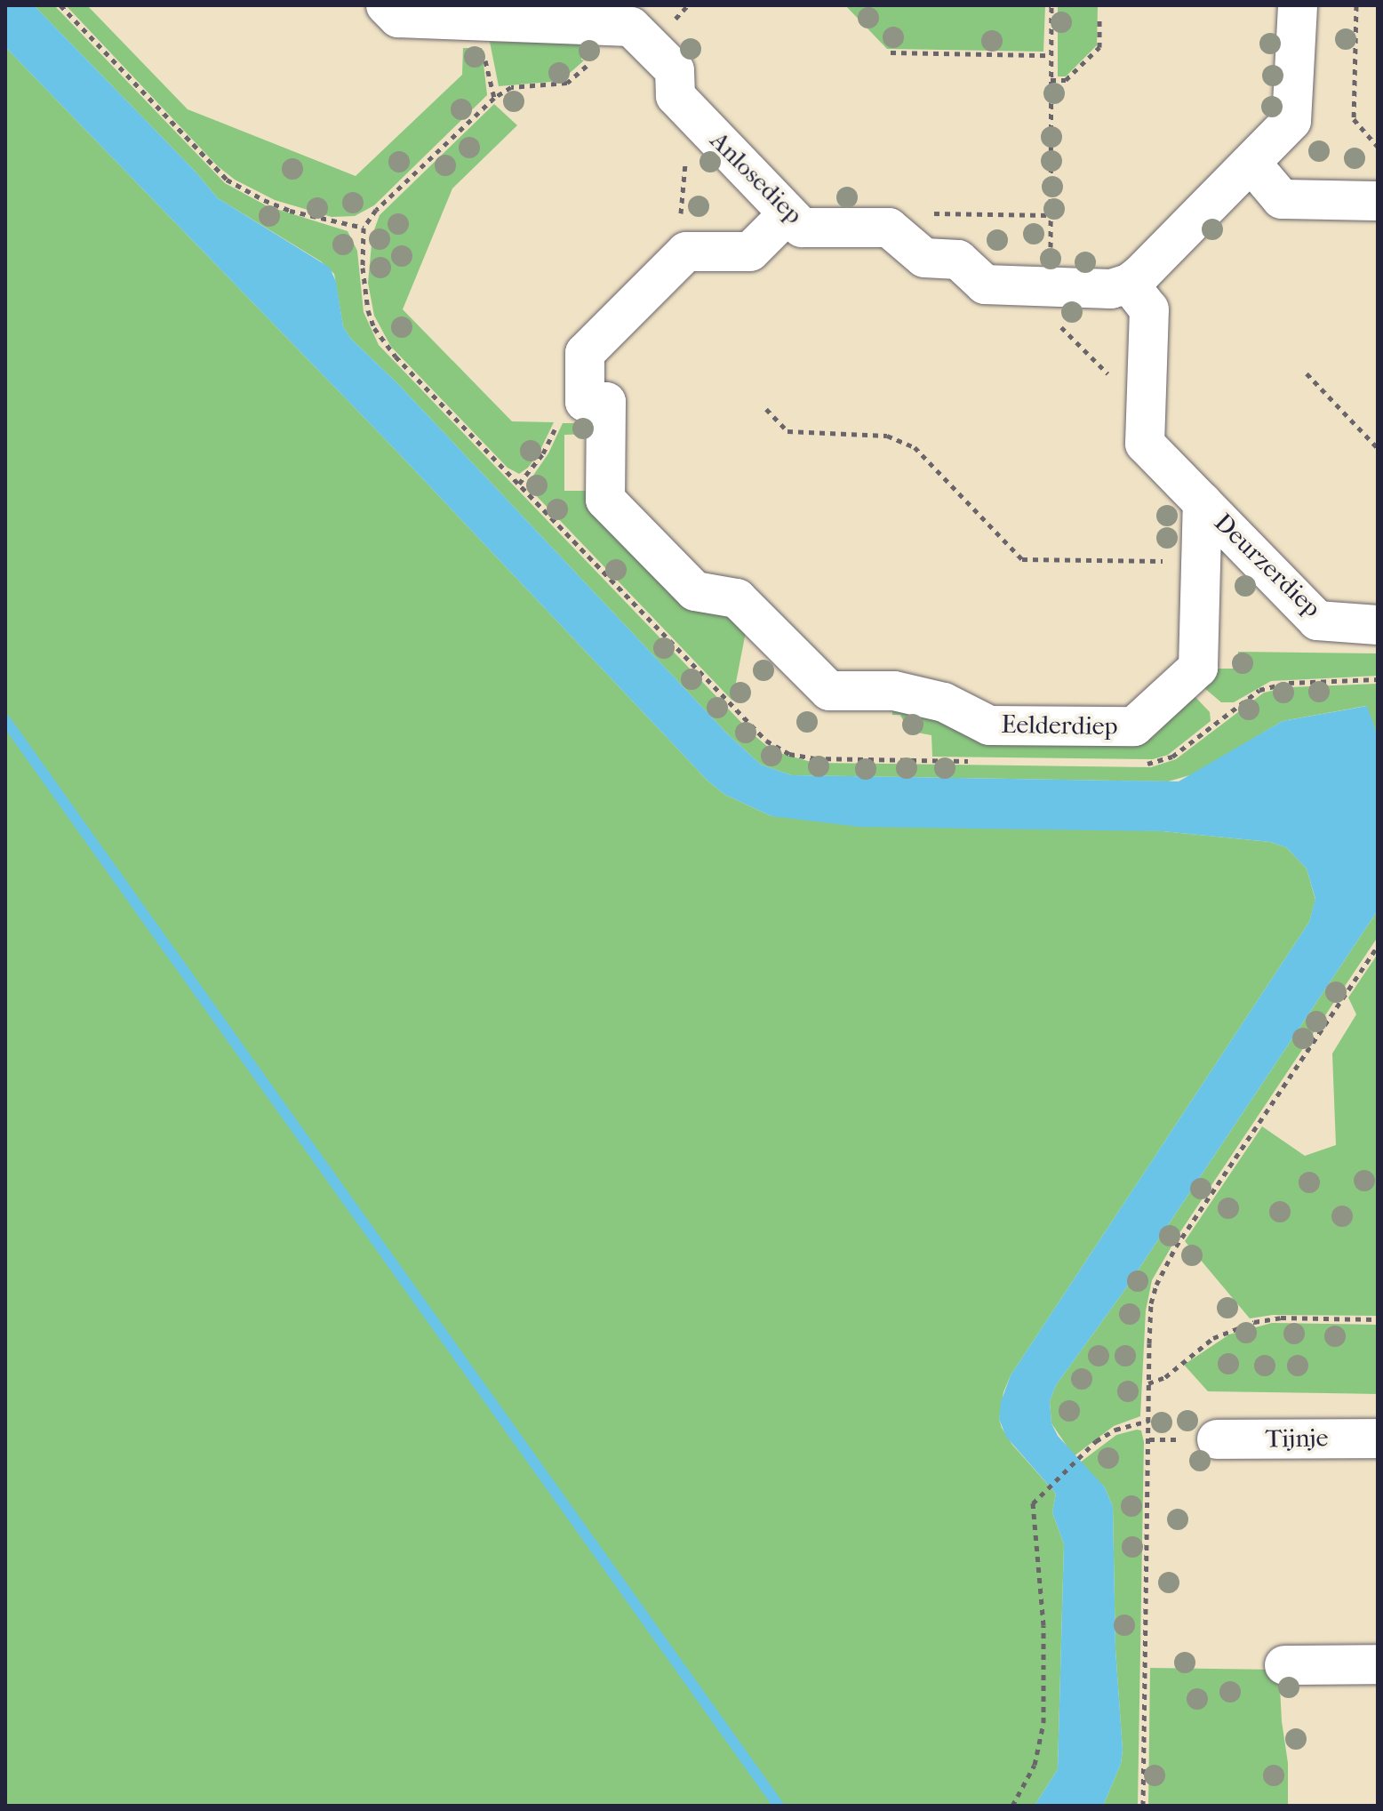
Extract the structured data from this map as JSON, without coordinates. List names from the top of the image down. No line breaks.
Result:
{"streets":{"street":["Anlosediep","Deurzerdiep","Eelderdiep","Tijnje"]},"crossings":[["Deurzerdiep","Eelderdiep"]]}
